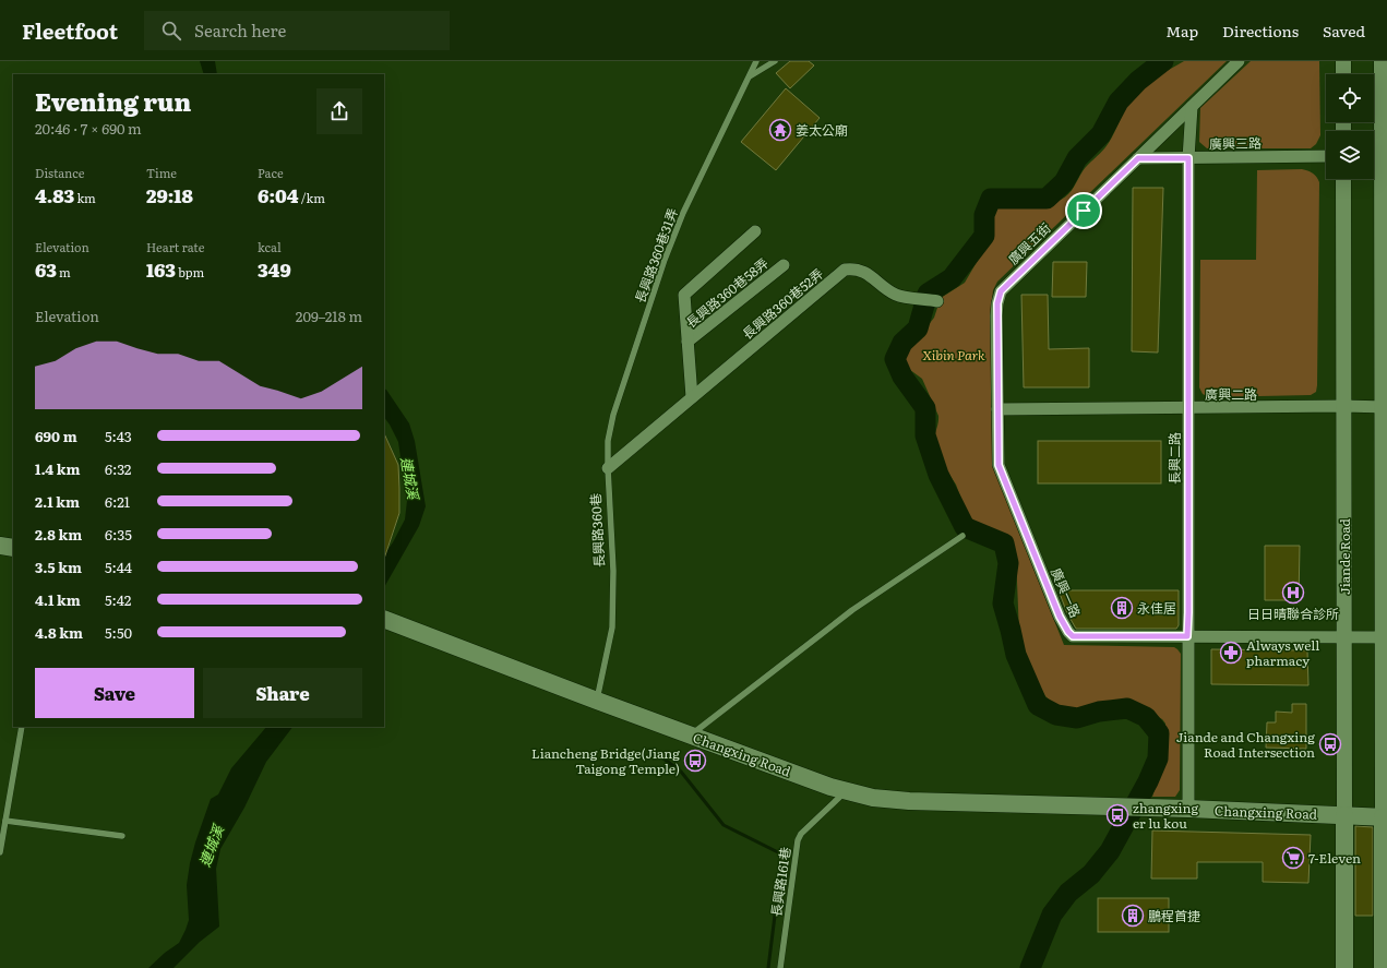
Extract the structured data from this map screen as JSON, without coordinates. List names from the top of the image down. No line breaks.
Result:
{"streets":{"main road":["Jiande Road","Changxing Road"],"street":["廣興三路","廣興五街","長興路360巷58弄","長興路360巷52弄","廣興二路","長興二路","廣興一路"],"lane":["長興路360巷31弄","長興路360巷","長興路161巷"]},"crossings":[["廣興三路","廣興五街"],["廣興三路","長興二路"],["廣興五街","廣興二路"],["廣興五街","長興二路"],["廣興五街","廣興一路"],["長興路360巷31弄","長興路360巷"],["廣興二路","長興二路"],["廣興二路","Jiande Road"],["廣興二路","廣興一路"],["長興二路","廣興一路"],["長興二路","Changxing Road"],["長興路360巷","Changxing Road"],["Jiande Road","廣興一路"],["Jiande Road","Changxing Road"],["Changxing Road","長興路161巷"]],"water":["連城溪"],"parks":["Xibin Park"],"places":{"temple":["姜太公廟"],"hospital":["日日晴聯合診所"],"building":["永佳居","鵬程首捷"],"pharmacy":["Always well pharmacy"],"bus stop":["Jiande and Changxing Road Intersection","Liancheng Bridge(Jiang Taigong Temple)","zhangxing er lu kou"],"supermarket":["7-Eleven"]},"page":{"header":"Fleetfoot","search":"Search here","nav":["Map","Directions","Saved"],"heading":["Evening run","20:46 · 7 × 690 m"],"stats":[["Distance","4.83 km"],["Time","29:18"],["Pace","6:04 /km"],["Elevation","63 m"],["Heart rate","163 bpm"],["kcal","349"]],"chart":["Elevation","209–218 m"],"list":[{"name":"690 m","note":"5:43"},{"name":"1.4 km","note":"6:32"},{"name":"2.1 km","note":"6:21"},{"name":"2.8 km","note":"6:35"},{"name":"3.5 km","note":"5:44"},{"name":"4.1 km","note":"5:42"},{"name":"4.8 km","note":"5:50"}],"buttons":["Save","Share"]}}
